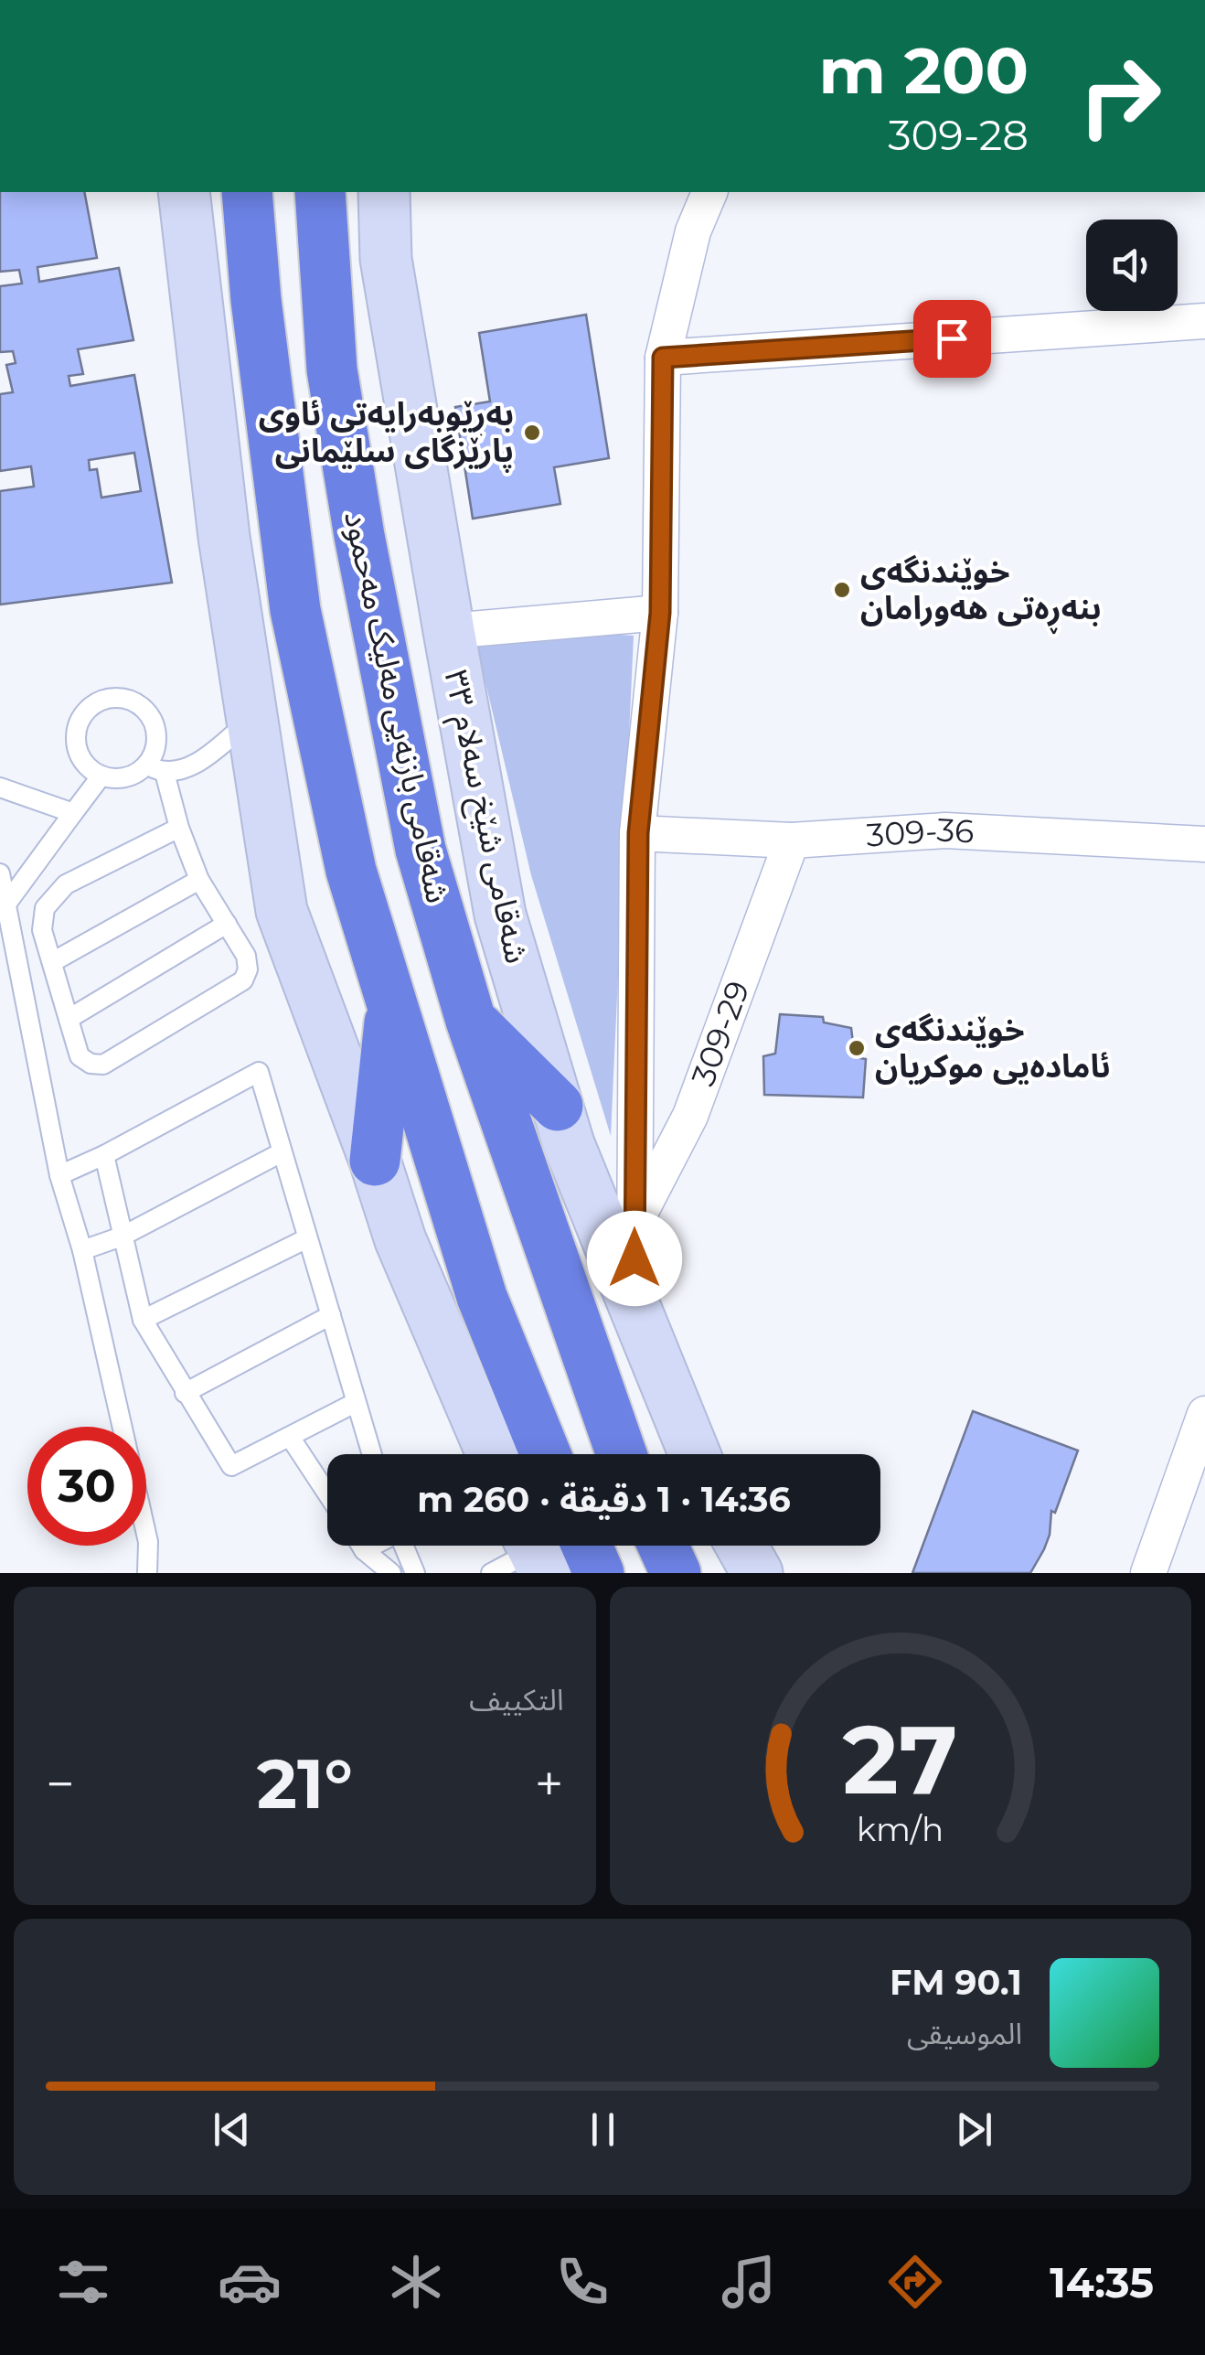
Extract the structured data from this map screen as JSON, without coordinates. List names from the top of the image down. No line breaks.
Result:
{"streets":{"highway":["شەقامی بازنەیی مەلیک مەحمود"],"main road":["شەقامی شێخ سەلام ٣٣"],"street":["309-36","309-29"]},"crossings":[["309-36","309-29"]],"places":["بەڕێوبەرایەتی ئاوی پارێزگای سلێمانی","خوێندنگەی بنەڕەتی هەورامان","خوێندنگەی ئامادەیی موکریان"],"page":{"turn":["200 m","309-28"],"limit":"30","trip":"14:36 · 1 دقيقة · 260 m","tile":"التكييف","heat":["−","21°","+"],"song":["90.1 FM","الموسيقى"],"tabs":"14:35","gauge":["27","km/h"]}}
